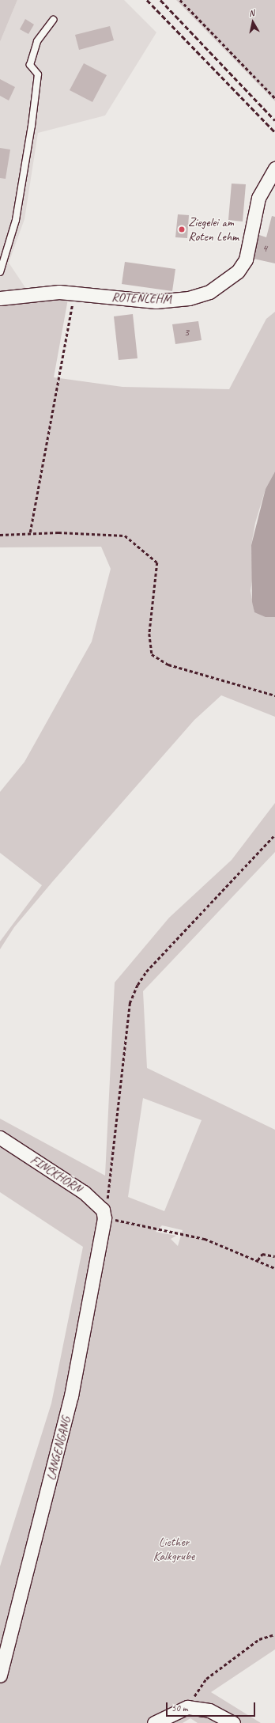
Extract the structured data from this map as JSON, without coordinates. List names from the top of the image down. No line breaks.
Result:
{"streets":{"street":["ROTENLEHM","FINCKHÖRN","LANGENGANG"]},"crossings":[["FINCKHÖRN","LANGENGANG"]],"parks":["Liether Kalkgrube"],"places":["Ziegelei am Roten Lehm"],"house_numbers":["4","3"],"scale_bar":"50 m","north":"top"}
